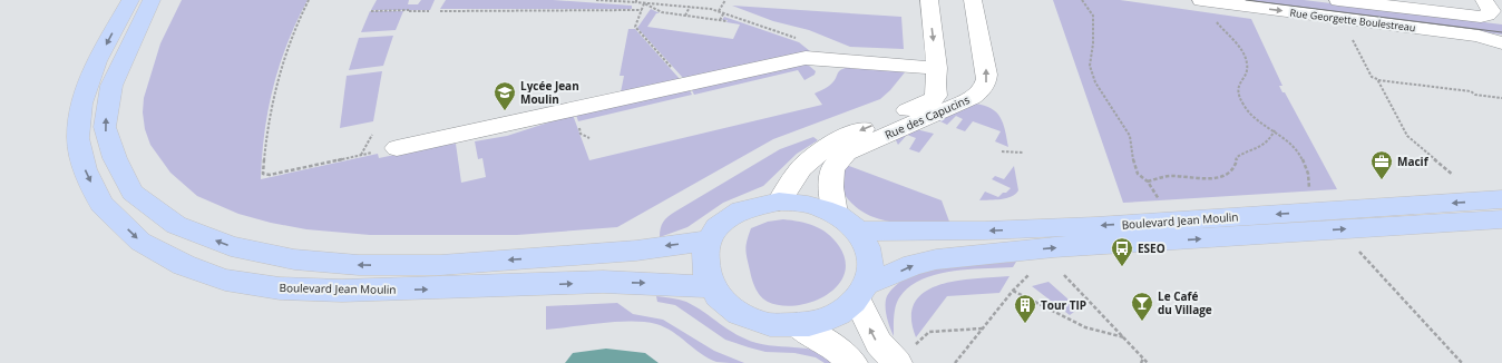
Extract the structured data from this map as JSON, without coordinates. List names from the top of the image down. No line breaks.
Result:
{"streets":{"main road":["Boulevard Jean Moulin"],"street":["Rue Georgette Boulestreau","Rue des Capucins"]},"crossings":[["Rue des Capucins","Boulevard Jean Moulin"]],"one_way":["Rue Georgette Boulestreau"],"places":{"school or university":["Lycée Jean Moulin"],"office":["Macif"],"bus stop":["ESEO"],"bar":["Le Café du Village"],"building":["Tour TIP"]}}
